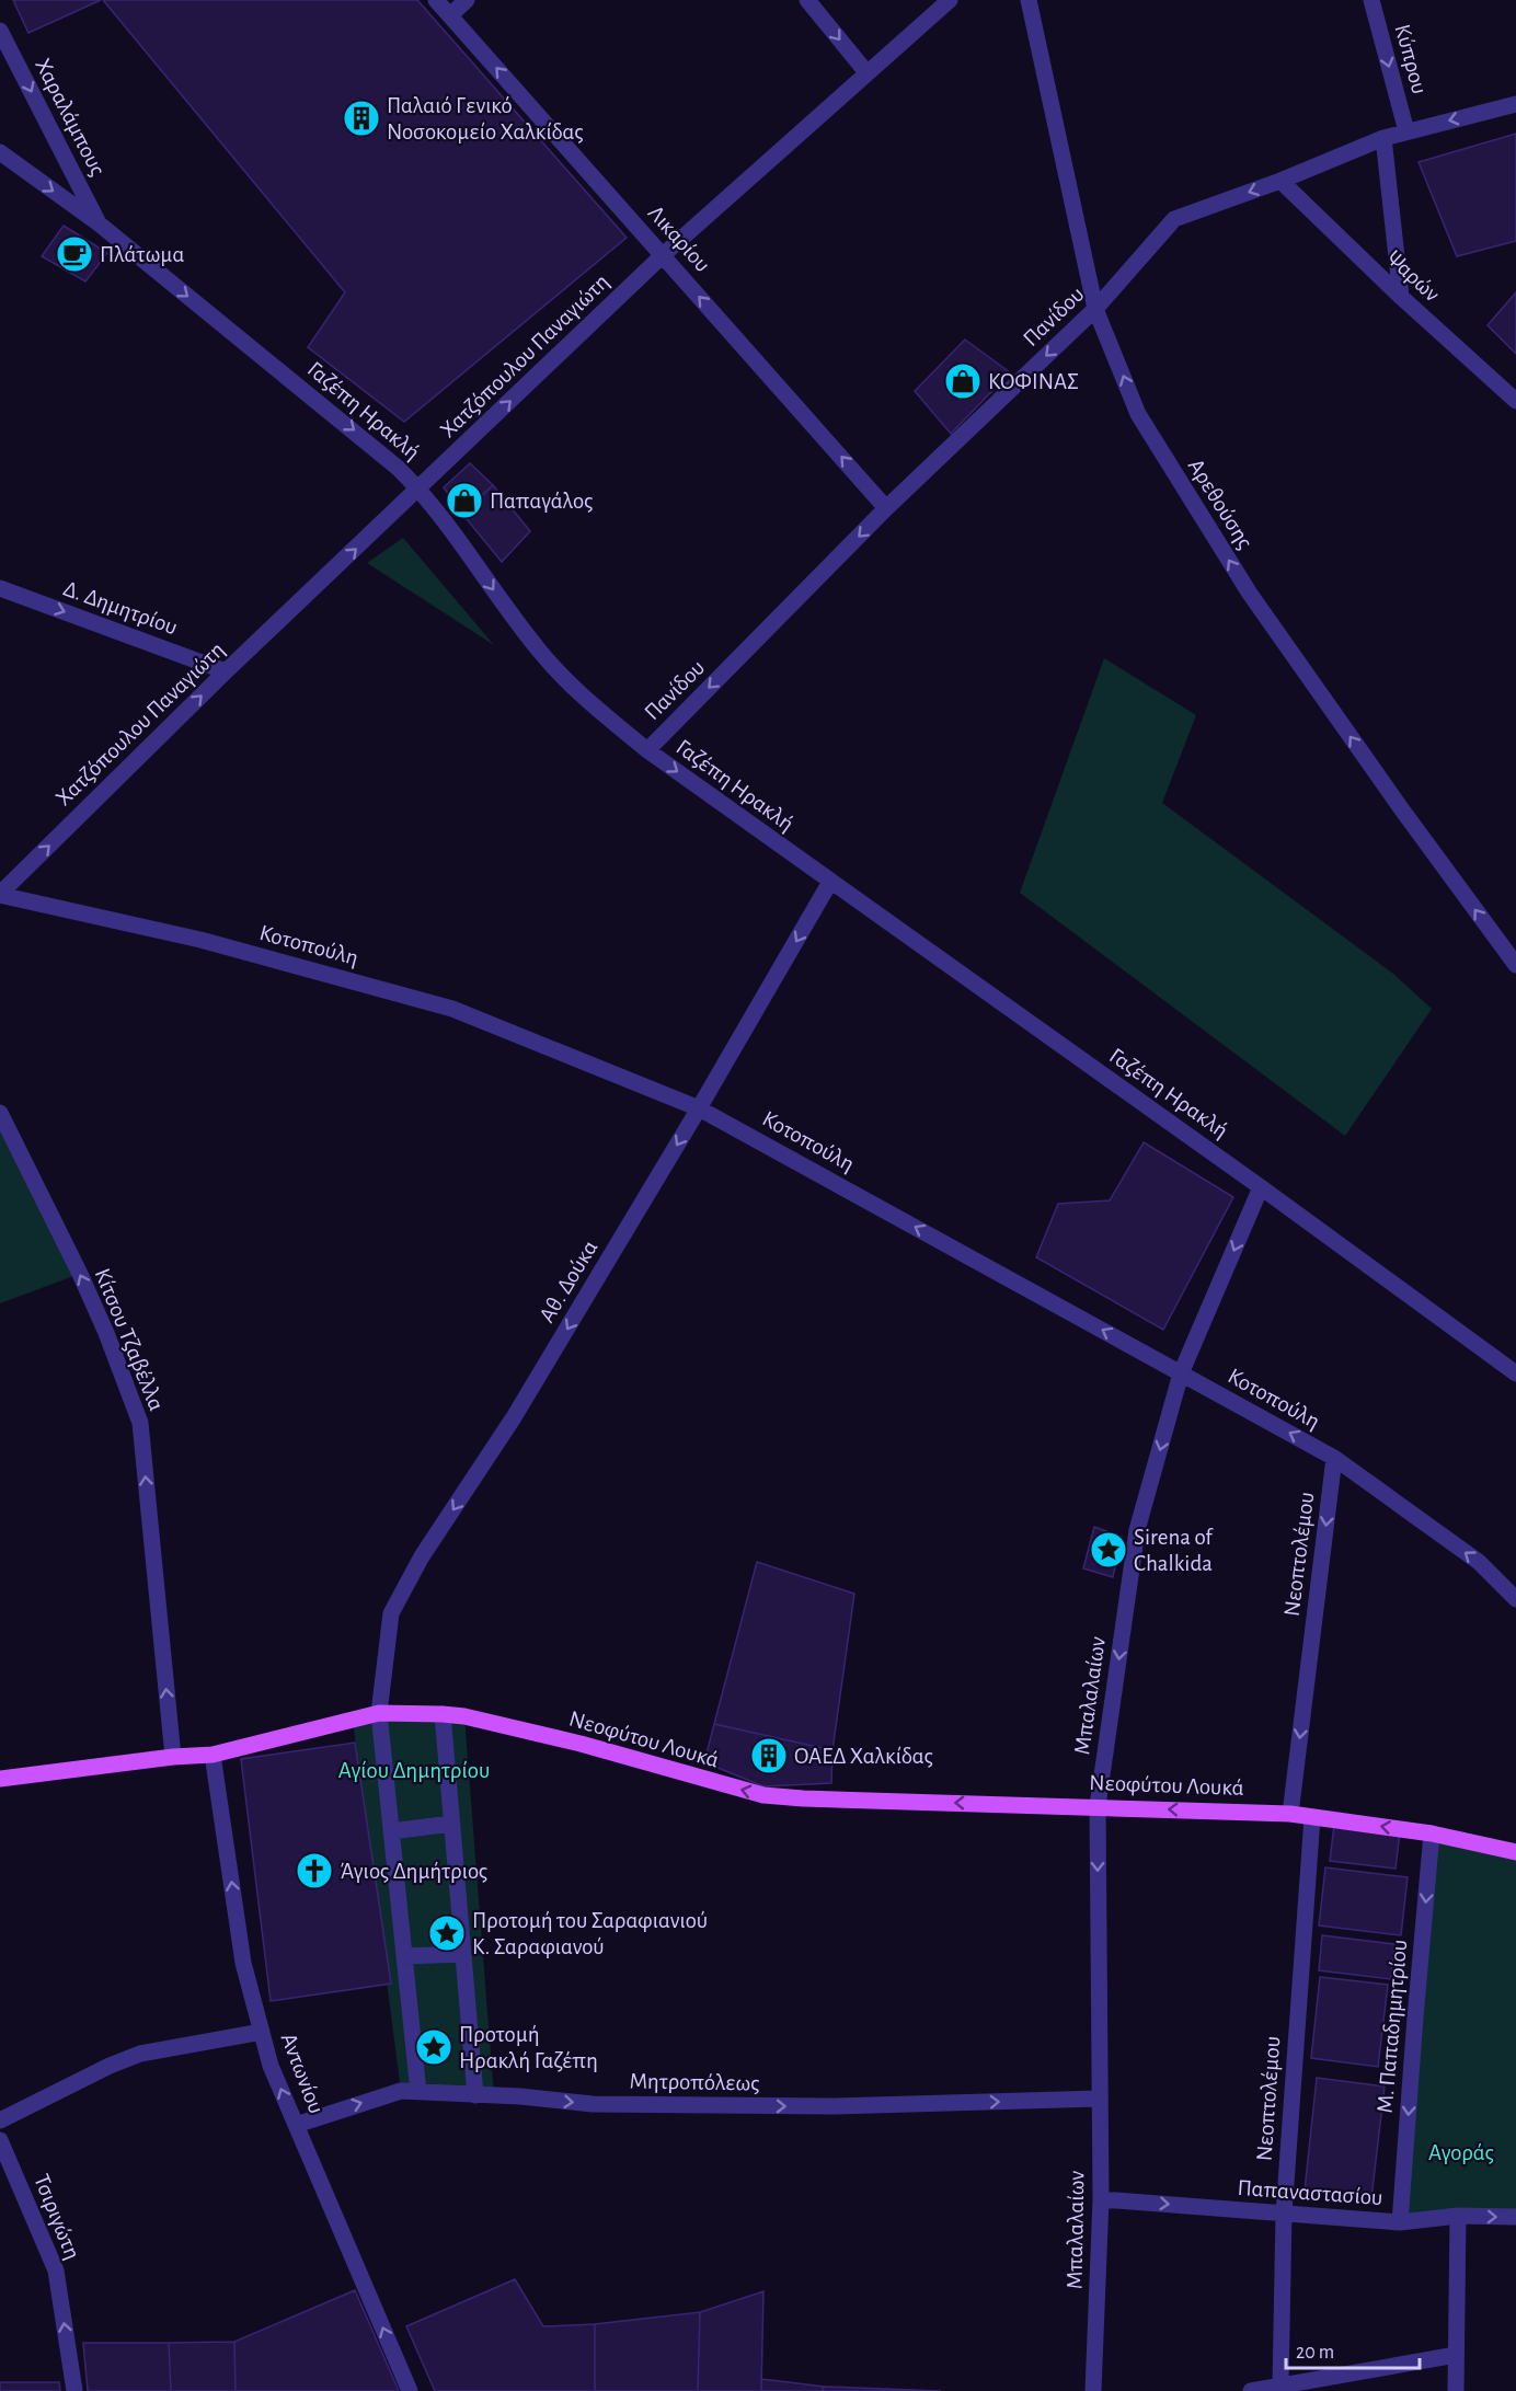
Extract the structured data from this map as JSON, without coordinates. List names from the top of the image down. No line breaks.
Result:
{"streets":{"main road":["Νεοφύτου Λουκά"],"street":["Κύπρου","Χαραλάμπους","Λικαρίου","Ψαρών","Πανίδου","Χατζόπουλου Παναγιώτη","Γαζέπη Ηρακλή","Αρεθούσης","Δ. Δημητρίου","Κοτοπούλη","Αθ. Δούκα","Κίτσου Τζαβέλλα","Νεοπτολέμου","Μπαλαλαίων","Μ. Παπαδημητρίου","Αντωνίου","Μητροπόλεως","Παπαναστασίου","Τσιριγώτη"]},"crossings":[["Κύπρου","Πανίδου"],["Χαραλάμπους","Γαζέπη Ηρακλή"],["Λικαρίου","Πανίδου"],["Λικαρίου","Χατζόπουλου Παναγιώτη"],["Ψαρών","Πανίδου"],["Πανίδου","Γαζέπη Ηρακλή"],["Πανίδου","Αρεθούσης"],["Χατζόπουλου Παναγιώτη","Γαζέπη Ηρακλή"],["Χατζόπουλου Παναγιώτη","Δ. Δημητρίου"],["Χατζόπουλου Παναγιώτη","Κοτοπούλη"],["Γαζέπη Ηρακλή","Αθ. Δούκα"],["Γαζέπη Ηρακλή","Μπαλαλαίων"],["Κοτοπούλη","Αθ. Δούκα"],["Κοτοπούλη","Νεοπτολέμου"],["Κοτοπούλη","Μπαλαλαίων"],["Αθ. Δούκα","Νεοφύτου Λουκά"],["Αθ. Δούκα","Μητροπόλεως"],["Κίτσου Τζαβέλλα","Νεοφύτου Λουκά"],["Νεοπτολέμου","Νεοφύτου Λουκά"],["Νεοπτολέμου","Παπαναστασίου"],["Μπαλαλαίων","Νεοφύτου Λουκά"],["Μπαλαλαίων","Μητροπόλεως"],["Μπαλαλαίων","Παπαναστασίου"],["Νεοφύτου Λουκά","Μ. Παπαδημητρίου"],["Νεοφύτου Λουκά","Αντωνίου"],["Μ. Παπαδημητρίου","Παπαναστασίου"],["Αντωνίου","Μητροπόλεως"]],"one_way":["Κύπρου","Χαραλάμπους","Λικαρίου","Πανίδου","Χατζόπουλου Παναγιώτη","Γαζέπη Ηρακλή","Αρεθούσης","Δ. Δημητρίου","Κοτοπούλη","Αθ. Δούκα","Κίτσου Τζαβέλλα","Νεοπτολέμου","Μπαλαλαίων","Νεοφύτου Λουκά","Μ. Παπαδημητρίου","Αντωνίου","Μητροπόλεως","Παπαναστασίου","Τσιριγώτη"],"parks":["Αγίου Δημητρίου","Αγοράς"],"places":{"building":["Παλαιό Γενικό Νοσοκομείο Χαλκίδας","ΟΑΕΔ Χαλκίδας"],"cafe":["Πλάτωμα"],"shop":["ΚΟΦΙΝΑΣ","Παπαγάλος"],"place":["Sirena of Chalkida","Προτομή του Σαραφιανιού Κ. Σαραφιανού","Προτομή Ηρακλή Γαζέπη"],"church":["Άγιος Δημήτριος"]},"scale_bar":"20 m"}
